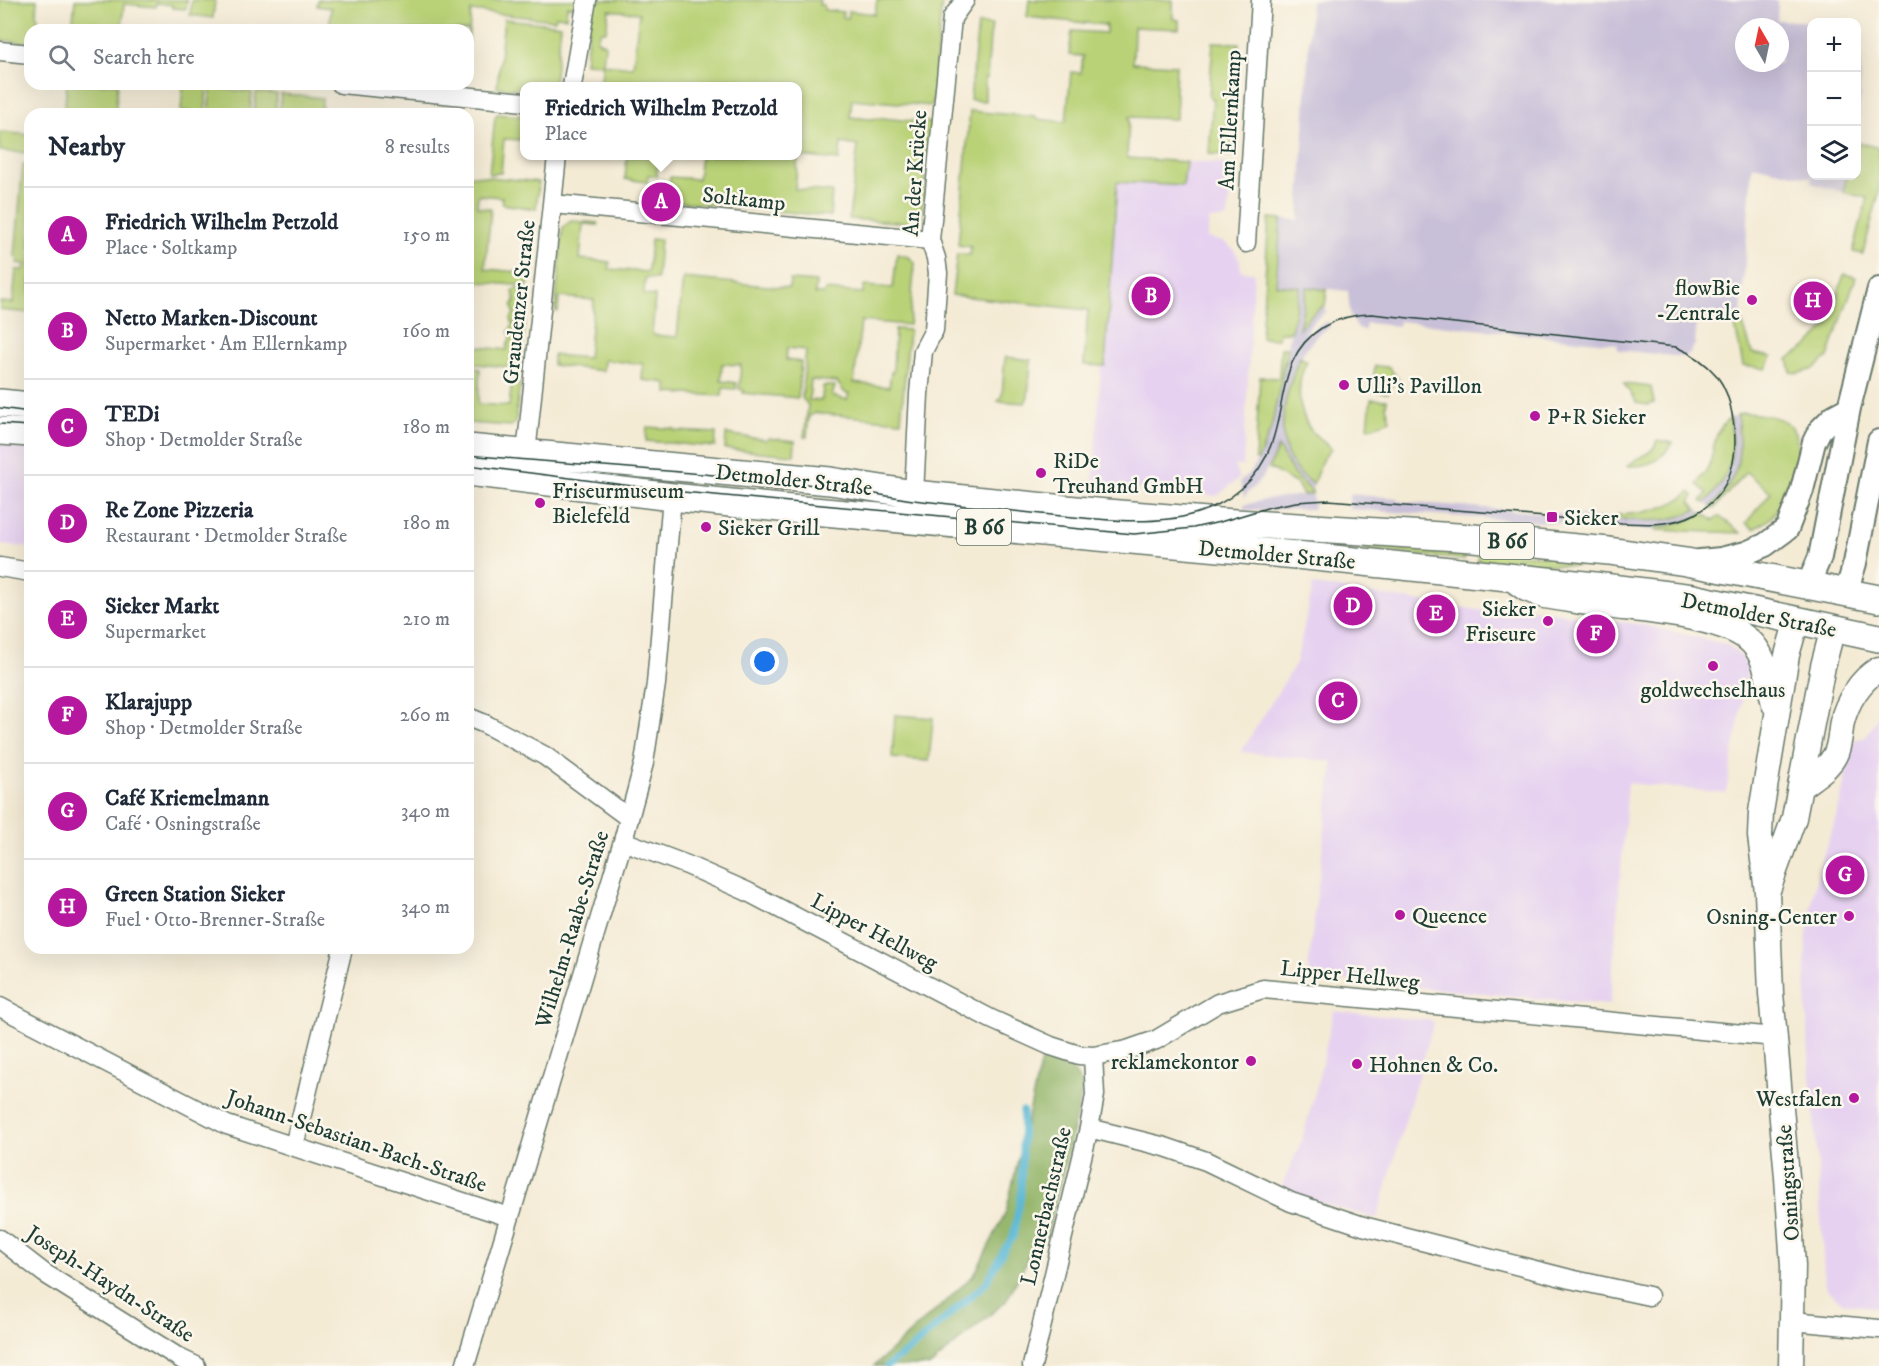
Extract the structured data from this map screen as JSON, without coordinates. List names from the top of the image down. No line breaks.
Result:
{"streets":{"main road":["Detmolder Straße","B 66","Osningstraße"],"street":["Am Ellernkamp","An der Krücke","Soltkamp","Graudenzer Straße","Wilhelm-Raabe-Straße","Lipper Hellweg","Johann-Sebastian-Bach-Straße","Lonnerbachstraße","Joseph-Haydn-Straße"]},"crossings":[["An der Krücke","Soltkamp"],["An der Krücke","Detmolder Straße"],["Soltkamp","Graudenzer Straße"],["Graudenzer Straße","Detmolder Straße"],["Detmolder Straße","B 66"],["Detmolder Straße","Wilhelm-Raabe-Straße"],["Detmolder Straße","Osningstraße"],["Wilhelm-Raabe-Straße","Lipper Hellweg"],["Wilhelm-Raabe-Straße","Johann-Sebastian-Bach-Straße"],["Lipper Hellweg","Osningstraße"],["Lipper Hellweg","Lonnerbachstraße"]],"places":{"other":["flowBie -Zentrale","Ulli's Pavillon","P+R Sieker","RiDe Treuhand GmbH","Friseurmuseum Bielefeld","Sieker Grill","Sieker Friseure","goldwechselhaus","Queence","Osning-Center","reklamekontor","Hohnen & Co.","Westfalen"],"transit":["Sieker"]},"north":"top","page":{"map_buttons":["+","−"],"search":"Search here","popup":["Friedrich Wilhelm Petzold","Place"],"heading":["Nearby","8 results"],"pins":["A","B","H","D","E","F","C","G"],"list":[{"mark":"A","name":"Friedrich Wilhelm Petzold","note":"Place · Soltkamp","value":"150 m"},{"mark":"B","name":"Netto Marken-Discount","note":"Supermarket · Am Ellernkamp","value":"160 m"},{"mark":"C","name":"TEDi","note":"Shop · Detmolder Straße","value":"180 m"},{"mark":"D","name":"Re Zone Pizzeria","note":"Restaurant · Detmolder Straße","value":"180 m"},{"mark":"E","name":"Sieker Markt","note":"Supermarket","value":"210 m"},{"mark":"F","name":"Klarajupp","note":"Shop · Detmolder Straße","value":"260 m"},{"mark":"G","name":"Café Kriemelmann","note":"Café · Osningstraße","value":"340 m"},{"mark":"H","name":"Green Station Sieker","note":"Fuel · Otto-Brenner-Straße","value":"340 m"}]}}
